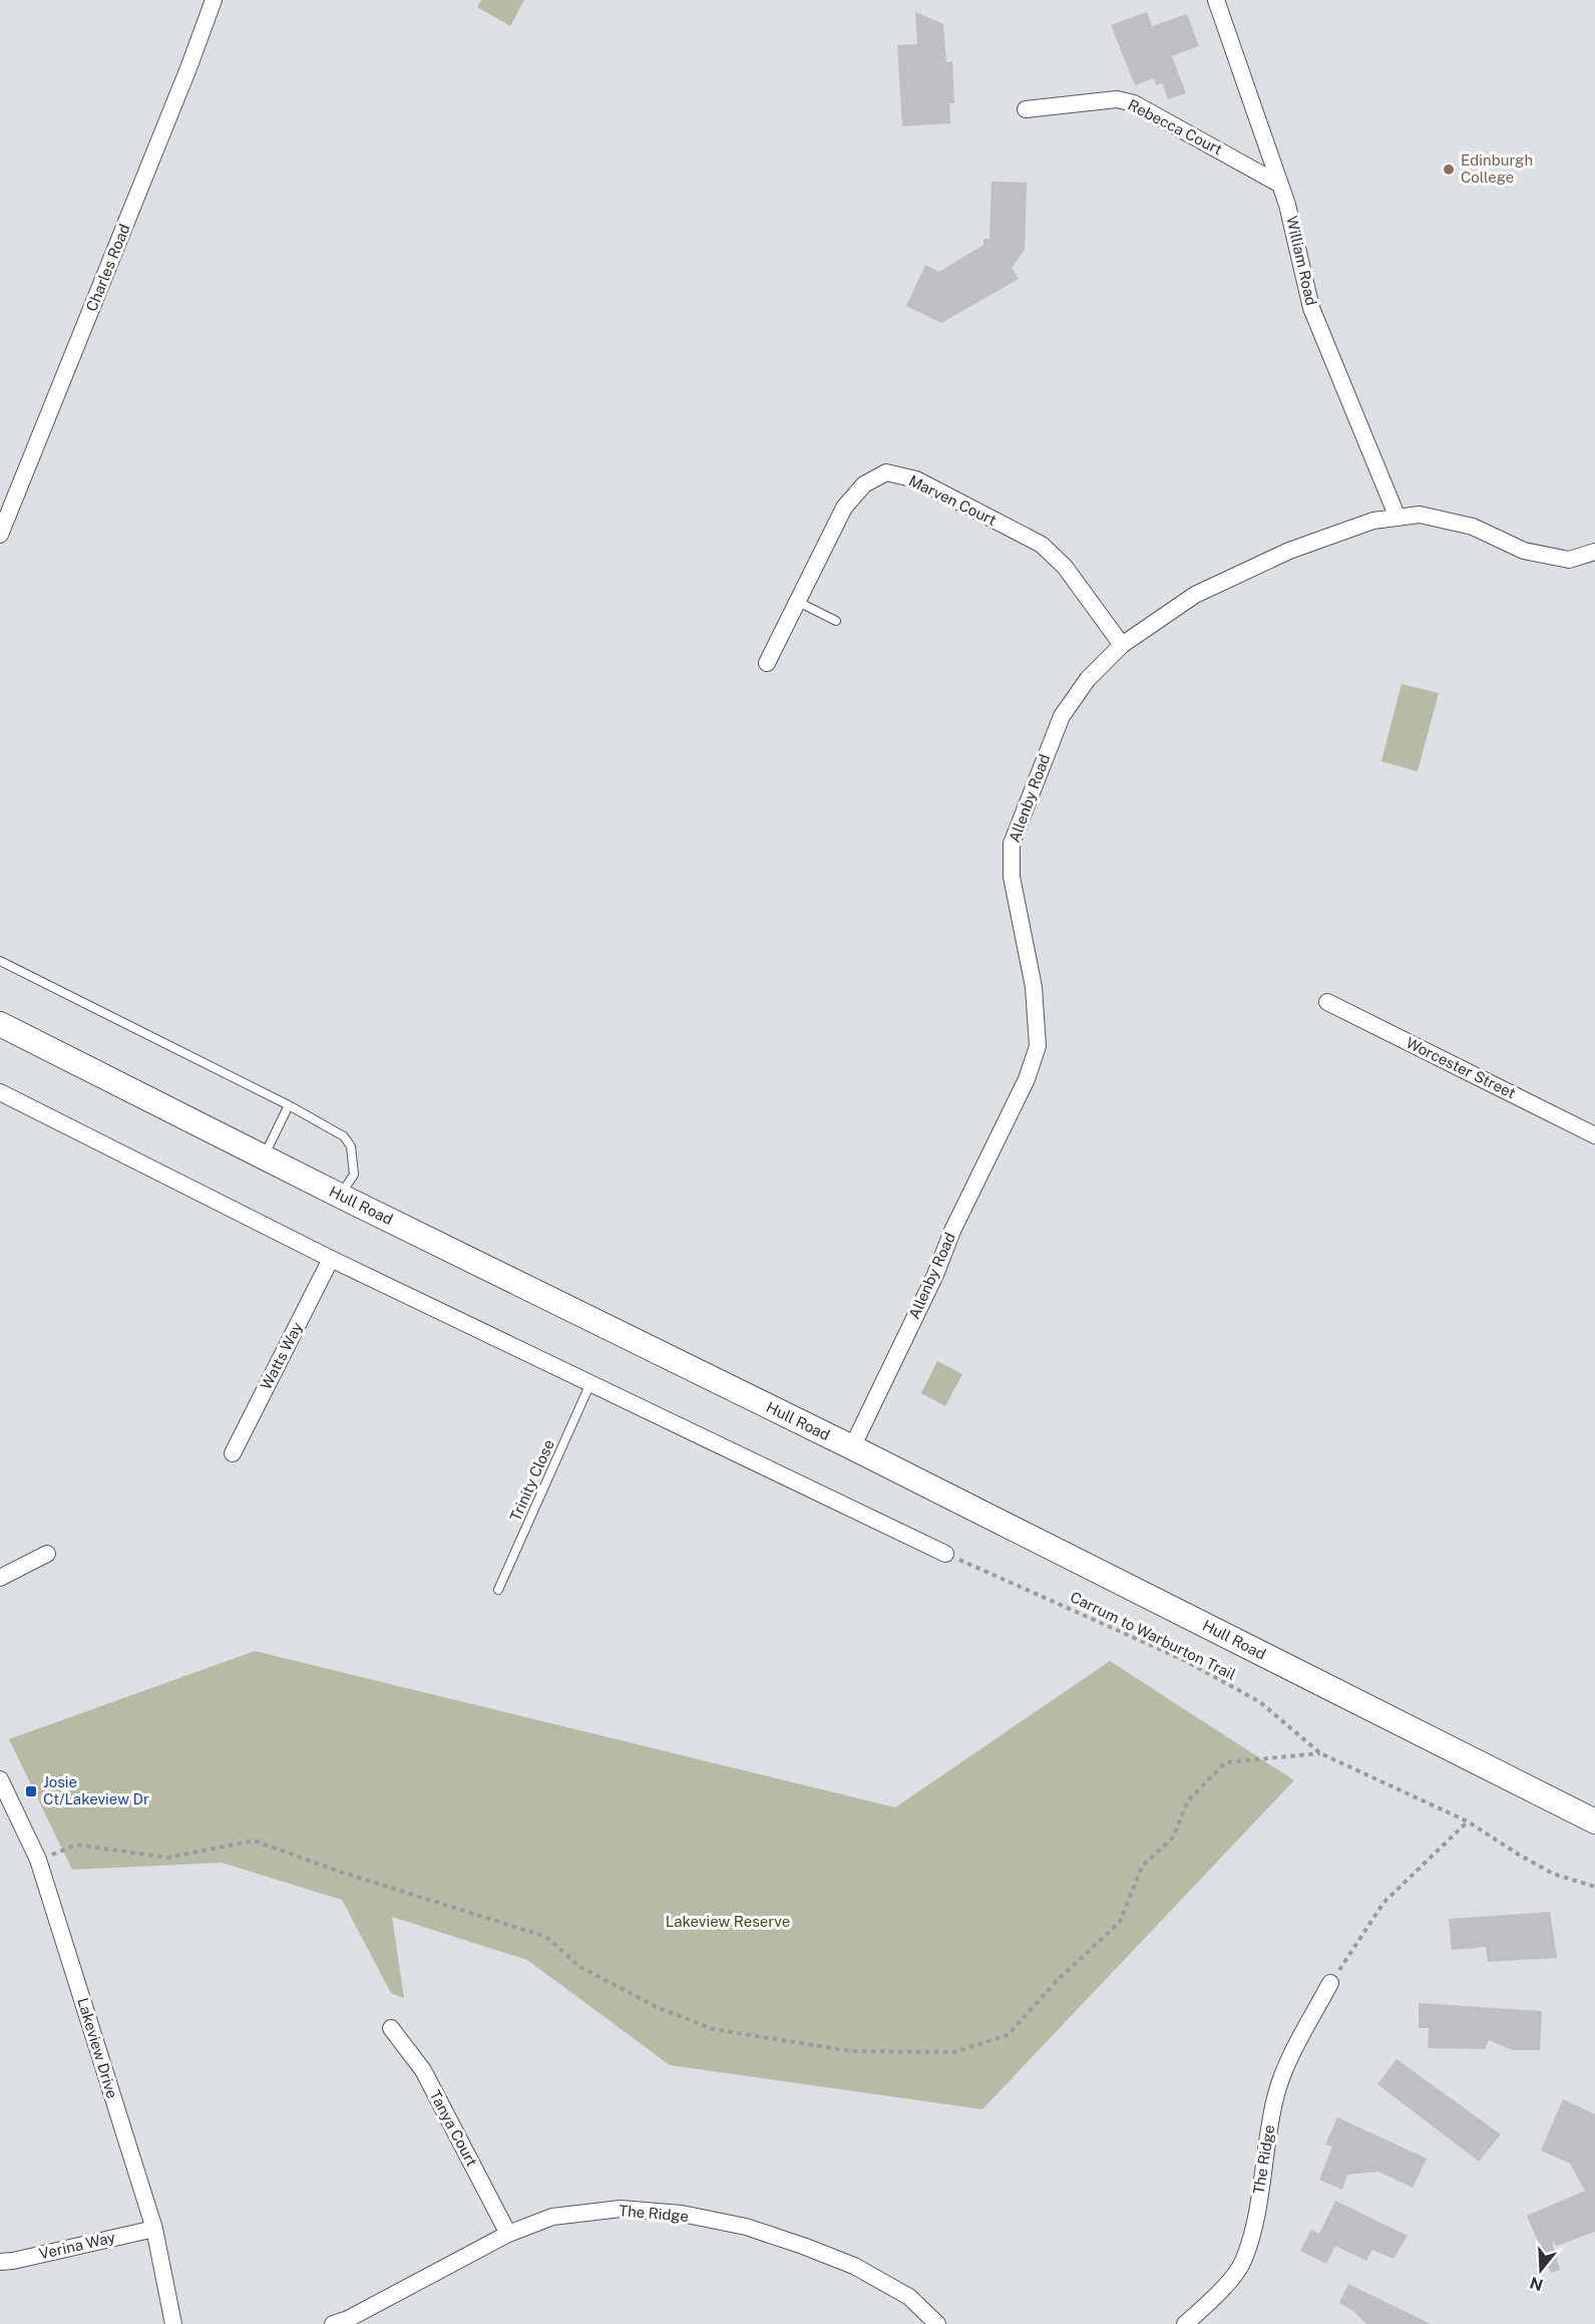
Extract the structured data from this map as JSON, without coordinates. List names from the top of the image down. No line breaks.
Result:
{"streets":{"main road":["Hull Road"],"street":["Rebecca Court","William Road","Charles Road","Marven Court","Allenby Road","Worcester Street","Watts Way","Lakeview Drive","Tanya Court","The Ridge","Verina Way"],"lane":["Trinity Close"],"path":["Carrum to Warburton Trail"]},"crossings":[["Rebecca Court","William Road"],["William Road","Allenby Road"],["Marven Court","Allenby Road"],["Allenby Road","Hull Road"],["Lakeview Drive","Verina Way"],["Tanya Court","The Ridge"]],"parks":["Lakeview Reserve"],"places":{"other":["Edinburgh College"],"transit":["Josie Ct/Lakeview Dr"]},"north":"bottom"}
